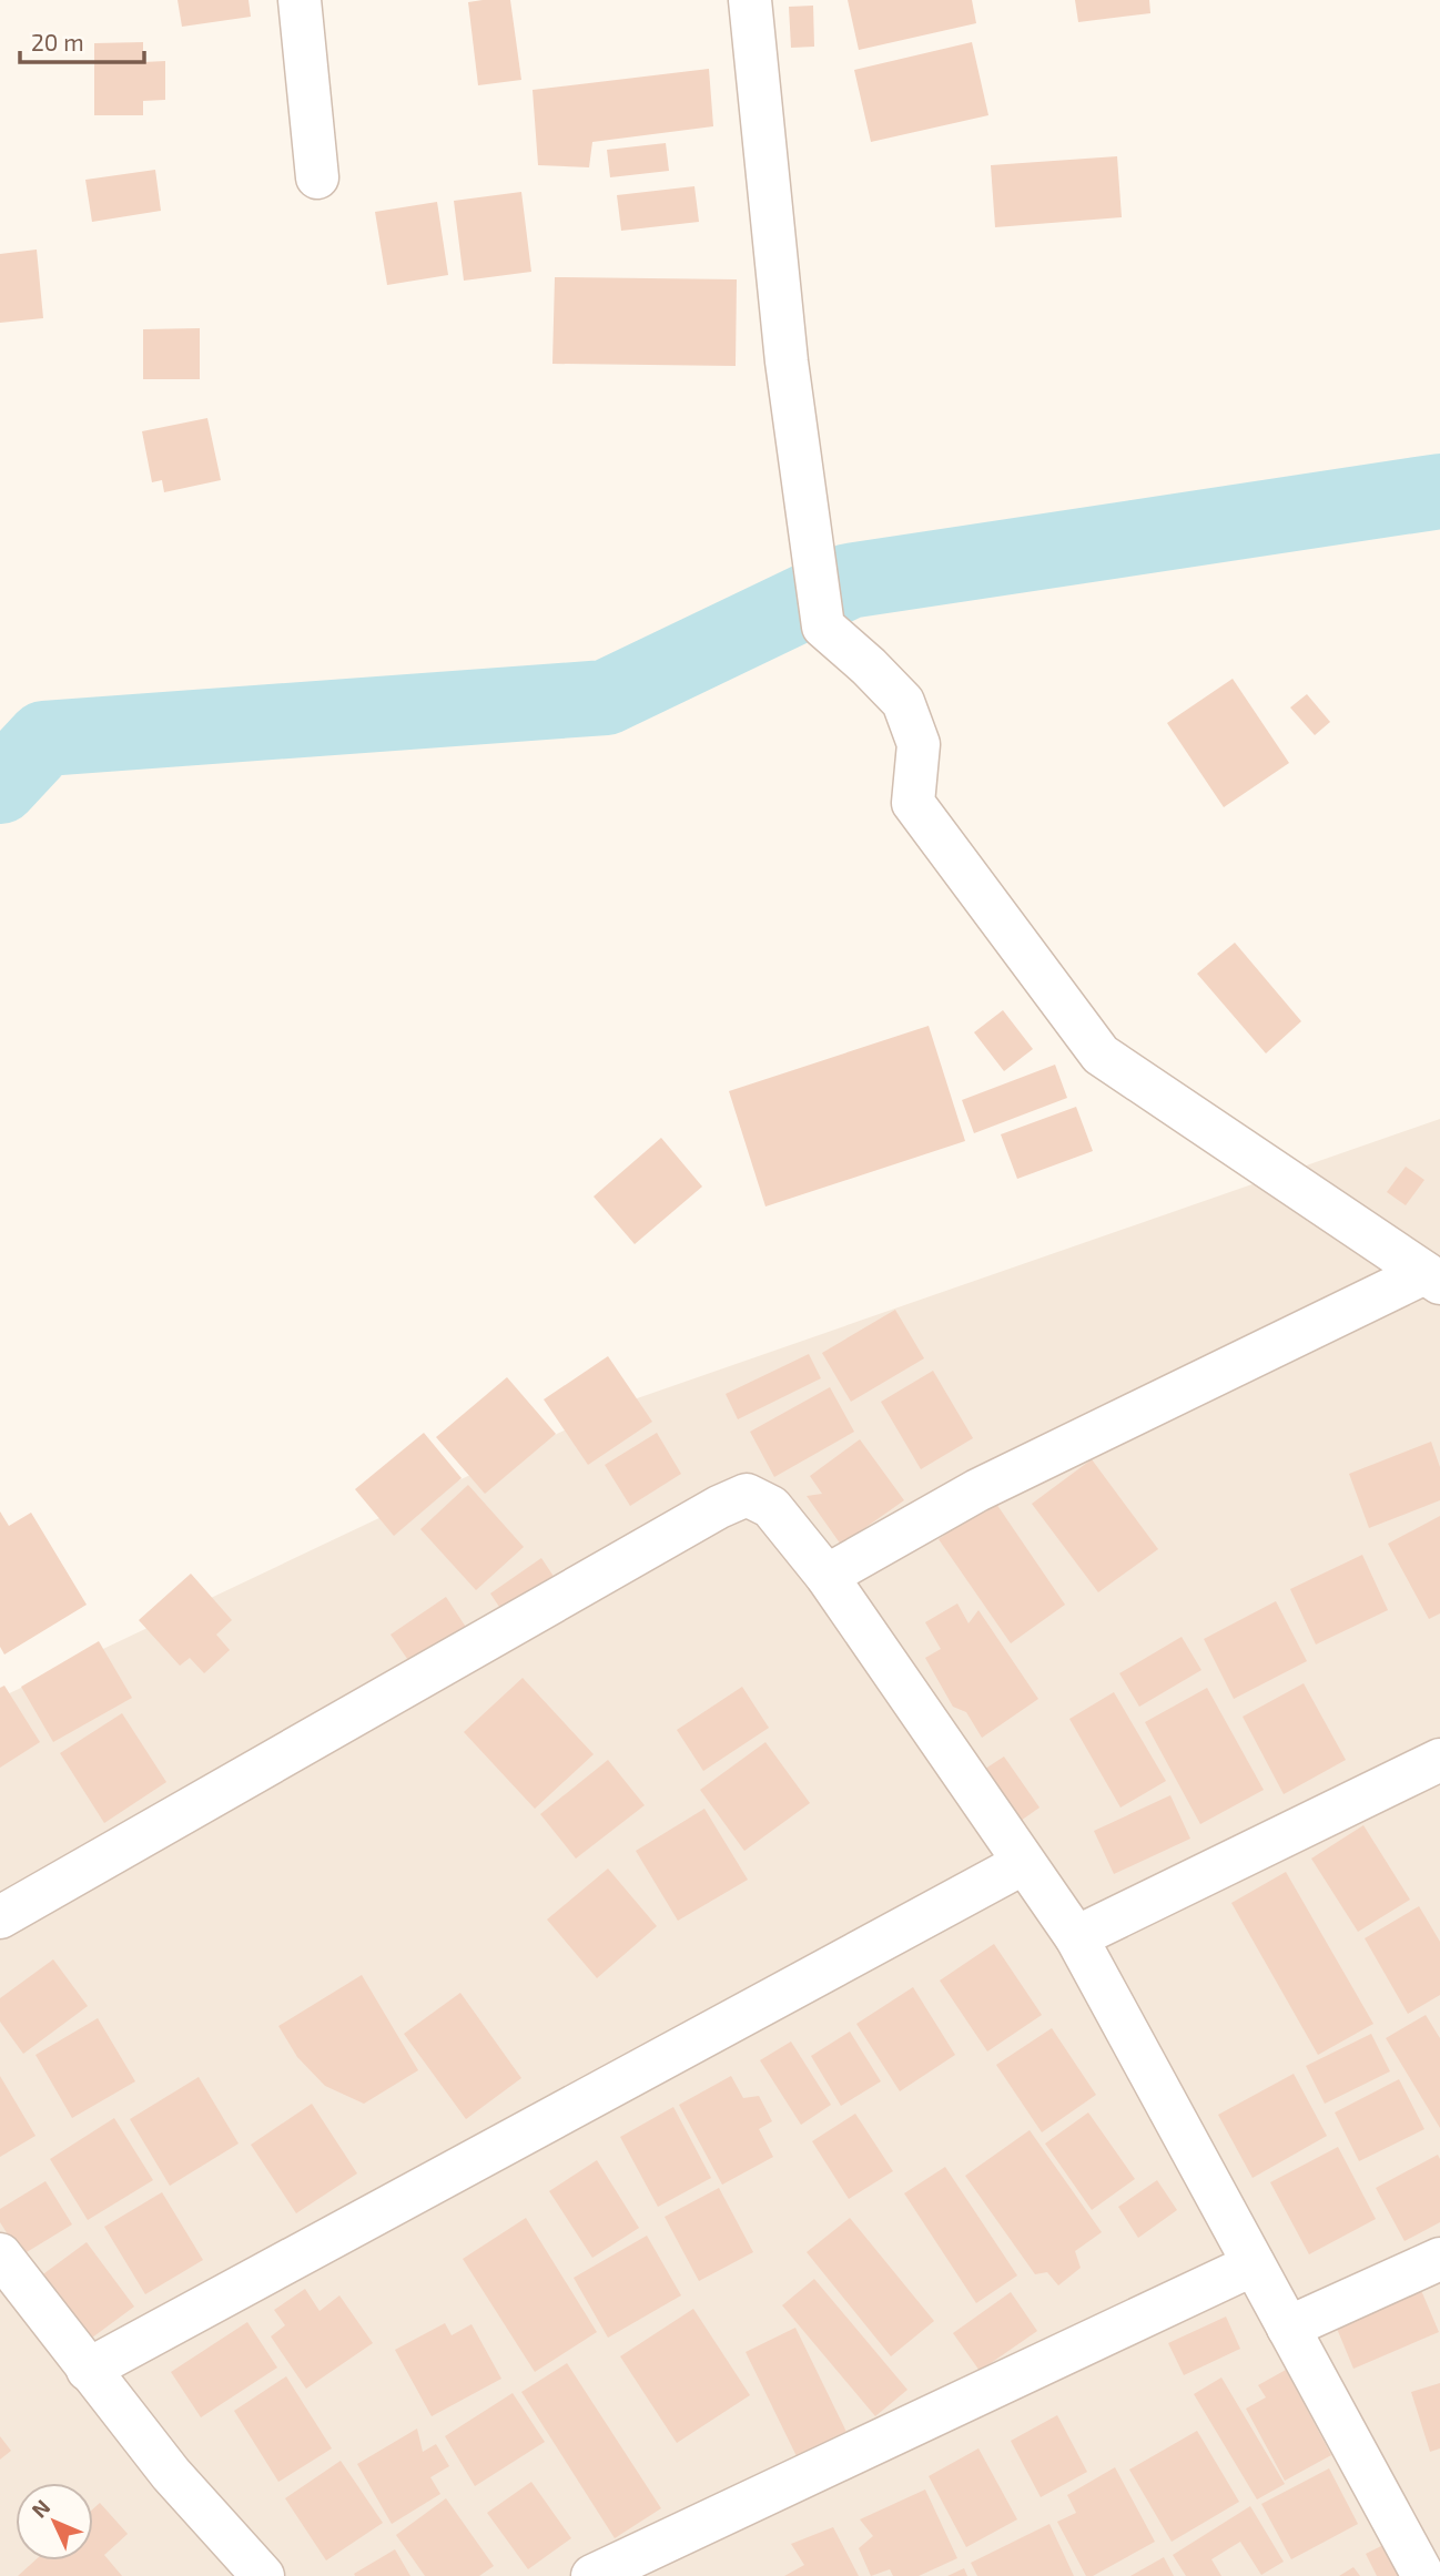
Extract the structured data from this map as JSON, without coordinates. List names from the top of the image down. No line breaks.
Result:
{"scale_bar":"20 m","north":"top left"}
